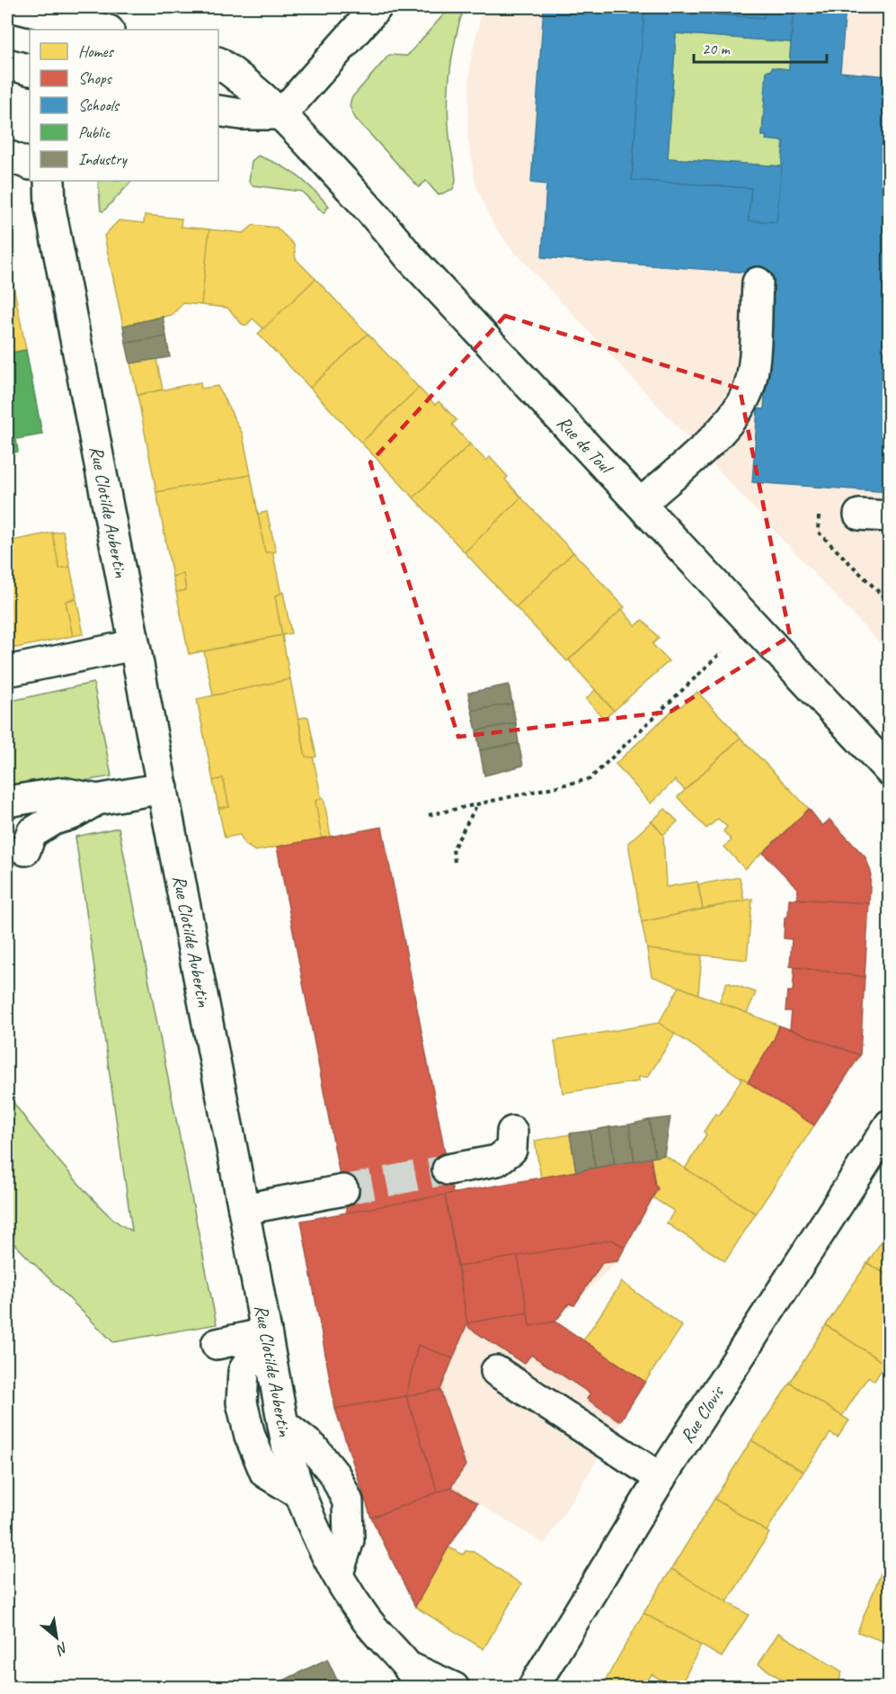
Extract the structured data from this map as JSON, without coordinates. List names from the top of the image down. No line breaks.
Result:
{"streets":{"main road":["Rue de Toul","Rue Clotilde Aubertin","Rue Clovis"]},"legend":["Homes","Shops","Schools","Public","Industry"],"scale_bar":"20 m","north":"bottom right"}
